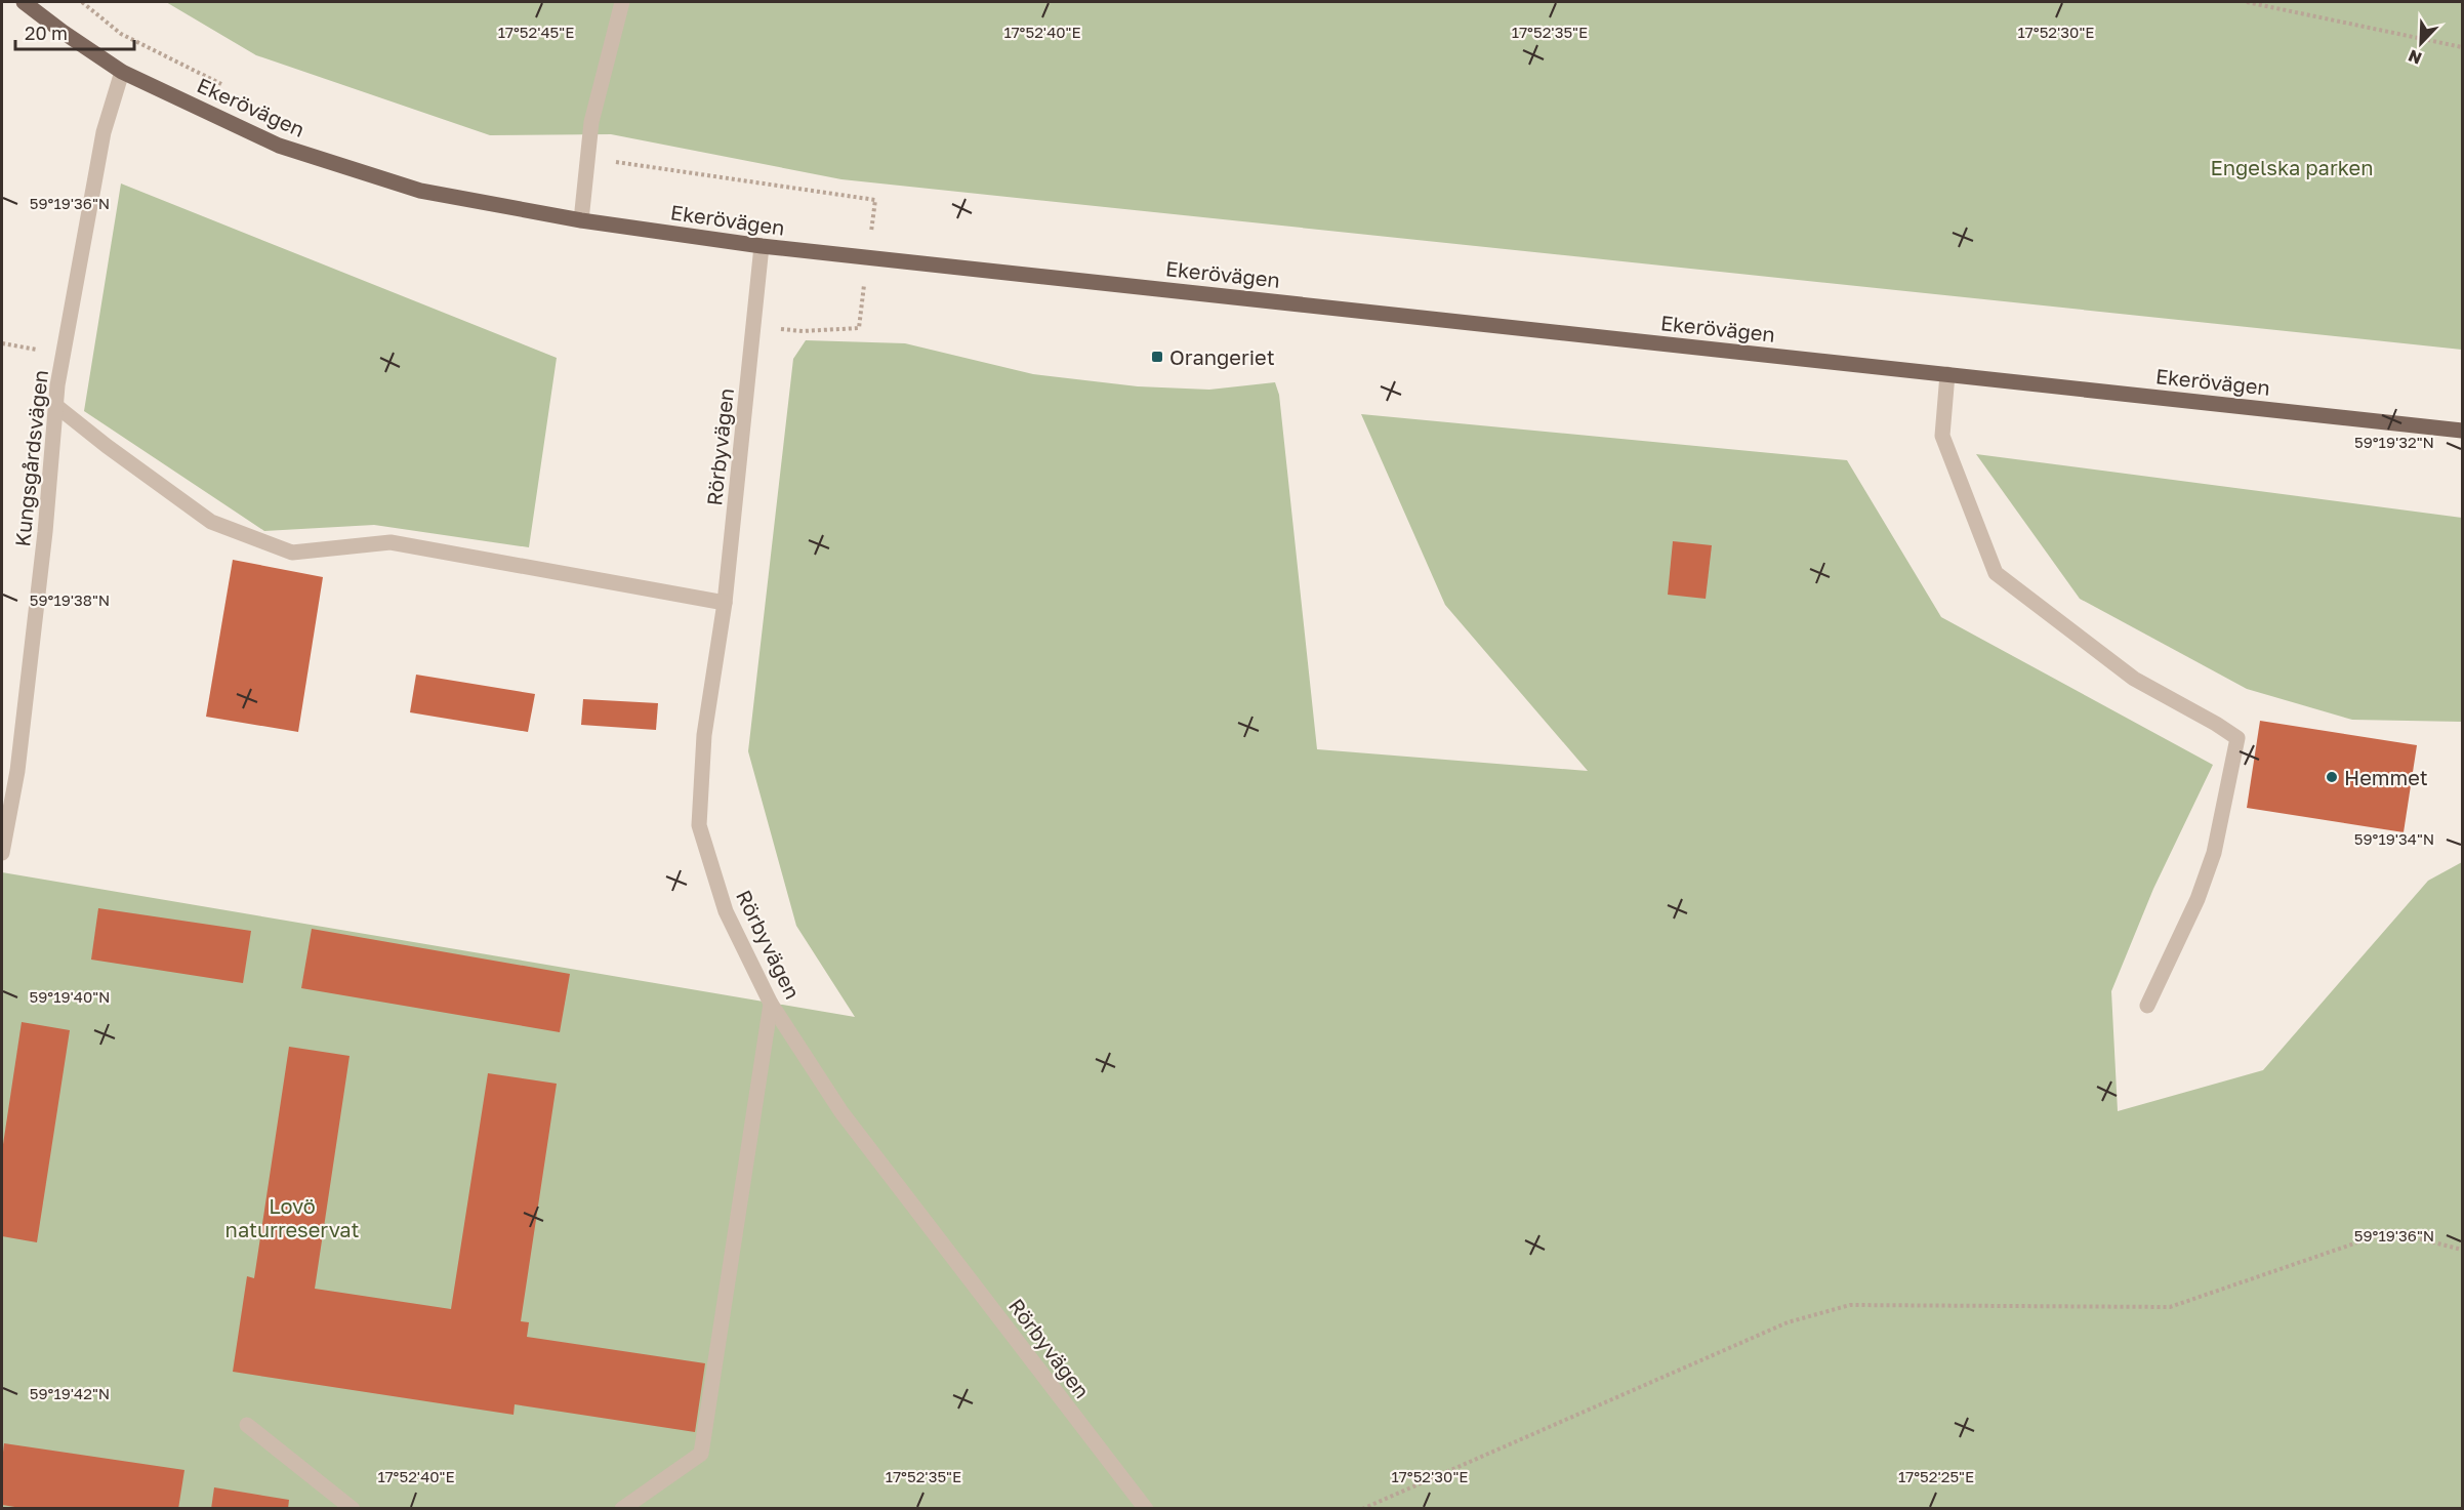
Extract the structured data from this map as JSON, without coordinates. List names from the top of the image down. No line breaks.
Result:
{"streets":{"main road":["Ekerövägen"],"street":["Rörbyvägen","Kungsgårdsvägen"]},"crossings":[["Ekerövägen","Rörbyvägen"],["Ekerövägen","Kungsgårdsvägen"]],"parks":["Engelska parken","Lovö naturreservat"],"places":{"transit":["Orangeriet"],"other":["Hemmet"]},"scale_bar":"20 m","north":"bottom left","coordinates":["17°52'40\"E","17°52'35\"E","17°52'30\"E","17°52'45\"E","59°19'36\"N","59°19'32\"N","59°19'38\"N","59°19'34\"N","59°19'40\"N","59°19'42\"N","17°52'25\"E"]}
